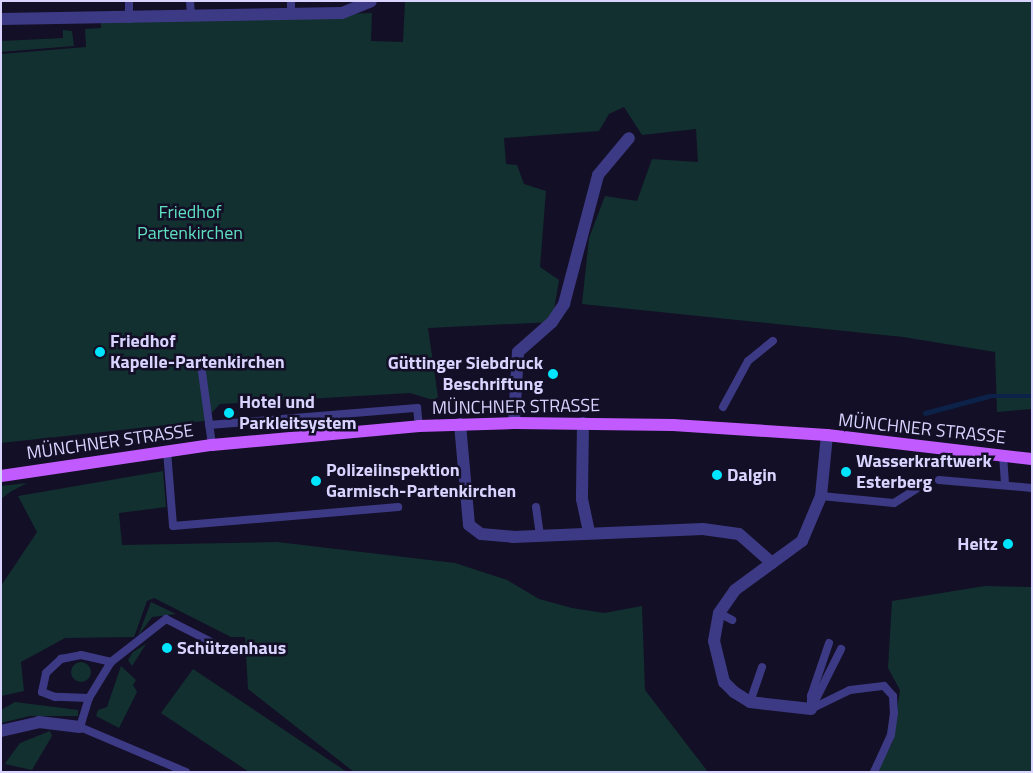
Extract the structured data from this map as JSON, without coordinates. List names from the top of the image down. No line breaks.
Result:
{"streets":{"main road":["MÜNCHNER STRASSE"]},"parks":["Friedhof Partenkirchen"],"places":["Friedhof Kapelle-Partenkirchen","Güttinger Siebdruck Beschriftung","Hotel und Parkleitsystem","Wasserkraftwerk Esterberg","Dalgin","Polizeiinspektion Garmisch-Partenkirchen","Heitz","Schützenhaus"]}
